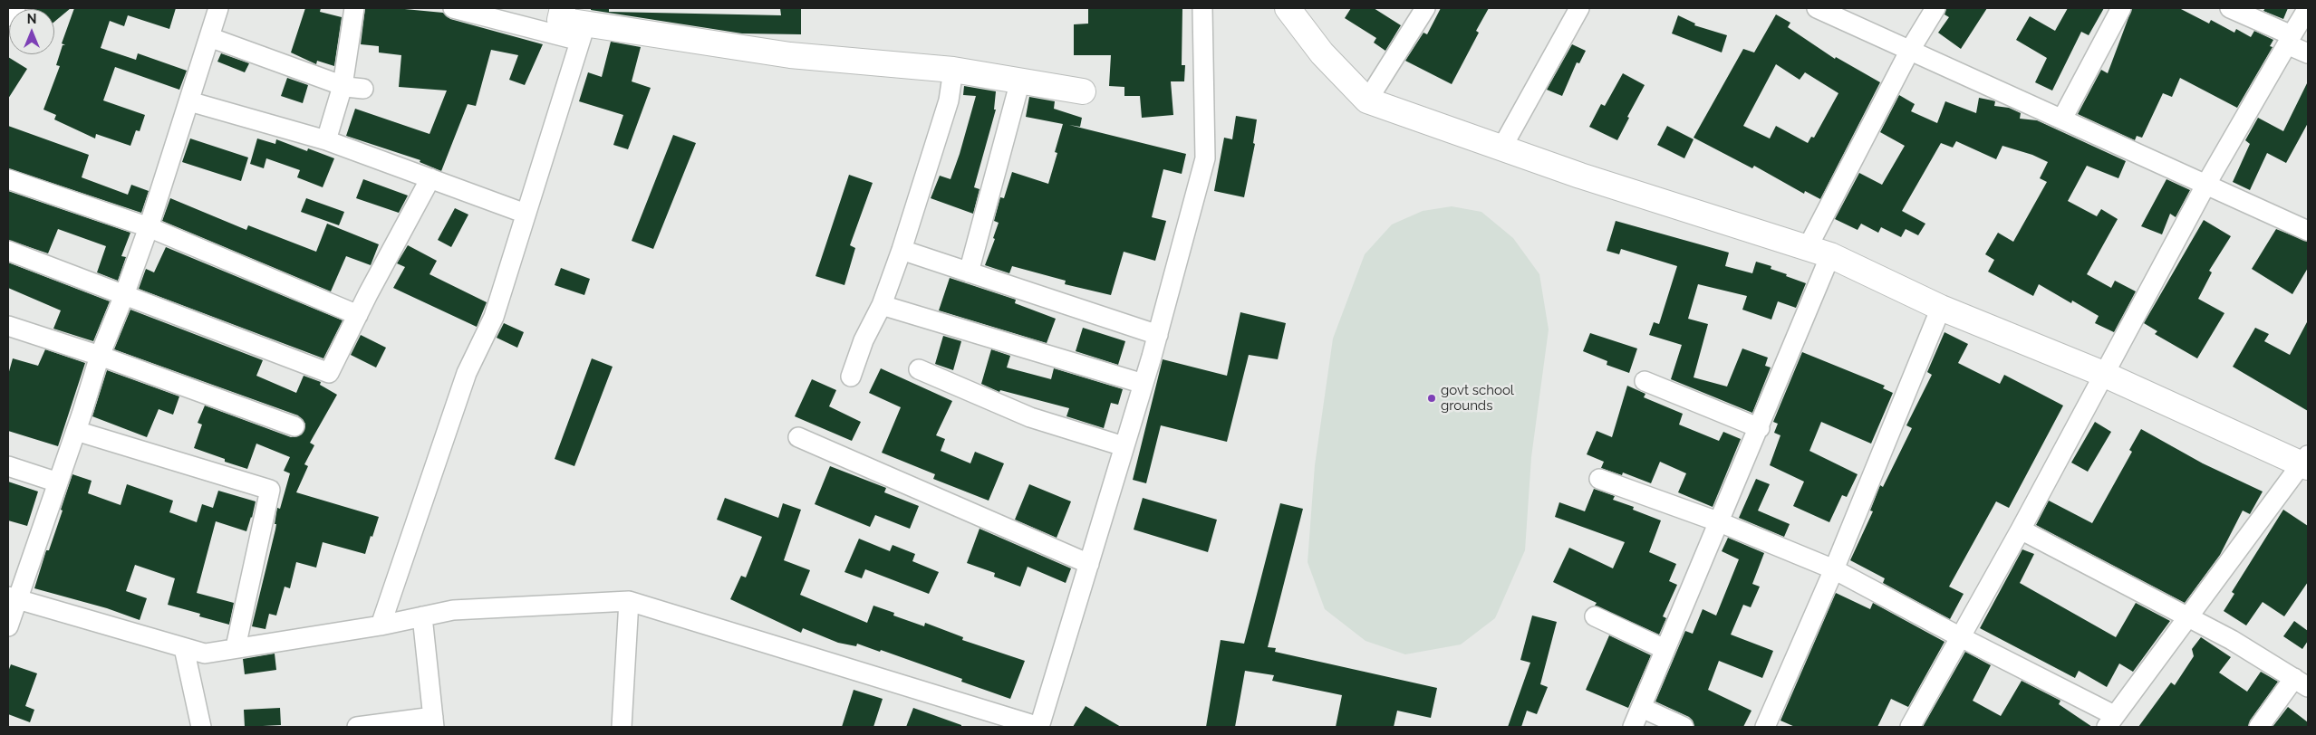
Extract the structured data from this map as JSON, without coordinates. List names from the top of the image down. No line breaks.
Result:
{"places":["govt school grounds"],"north":"top"}
